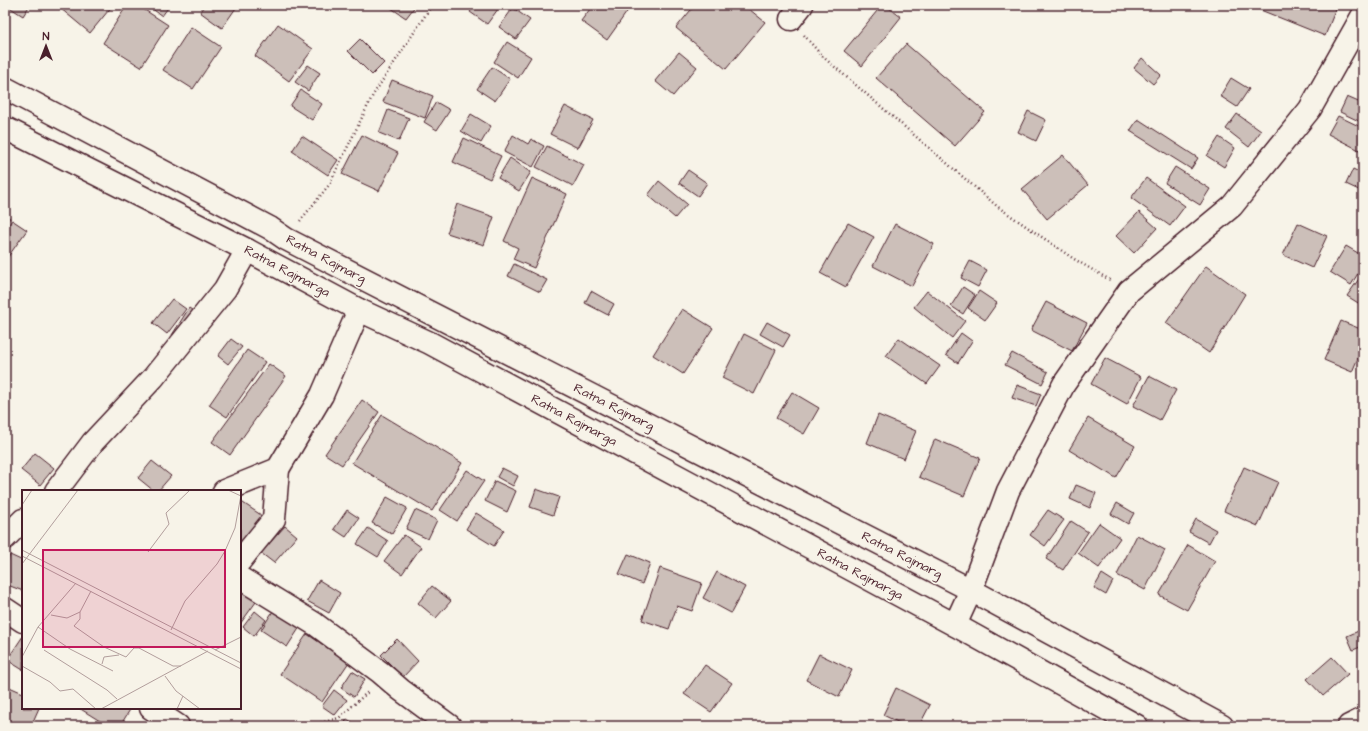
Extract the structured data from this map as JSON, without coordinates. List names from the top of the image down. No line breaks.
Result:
{"streets":{"main road":["Ratna Rajmarg","Ratna Rajmarga"]},"north":"top"}
